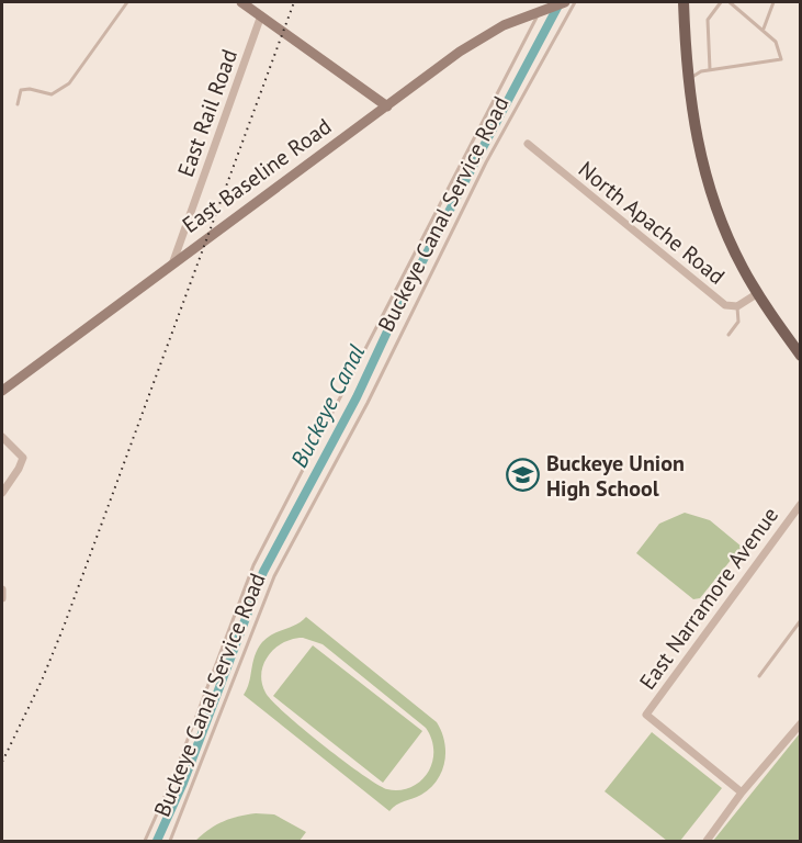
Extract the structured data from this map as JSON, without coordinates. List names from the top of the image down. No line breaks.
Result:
{"streets":{"main road":["East Baseline Road"],"street":["East Rail Road","North Apache Road","East Narramore Avenue"],"lane":["Buckeye Canal Service Road"]},"crossings":[["East Rail Road","East Baseline Road"],["East Baseline Road","Buckeye Canal Service Road"]],"water":["Buckeye Canal"],"places":{"school or university":["Buckeye Union High School"]}}
